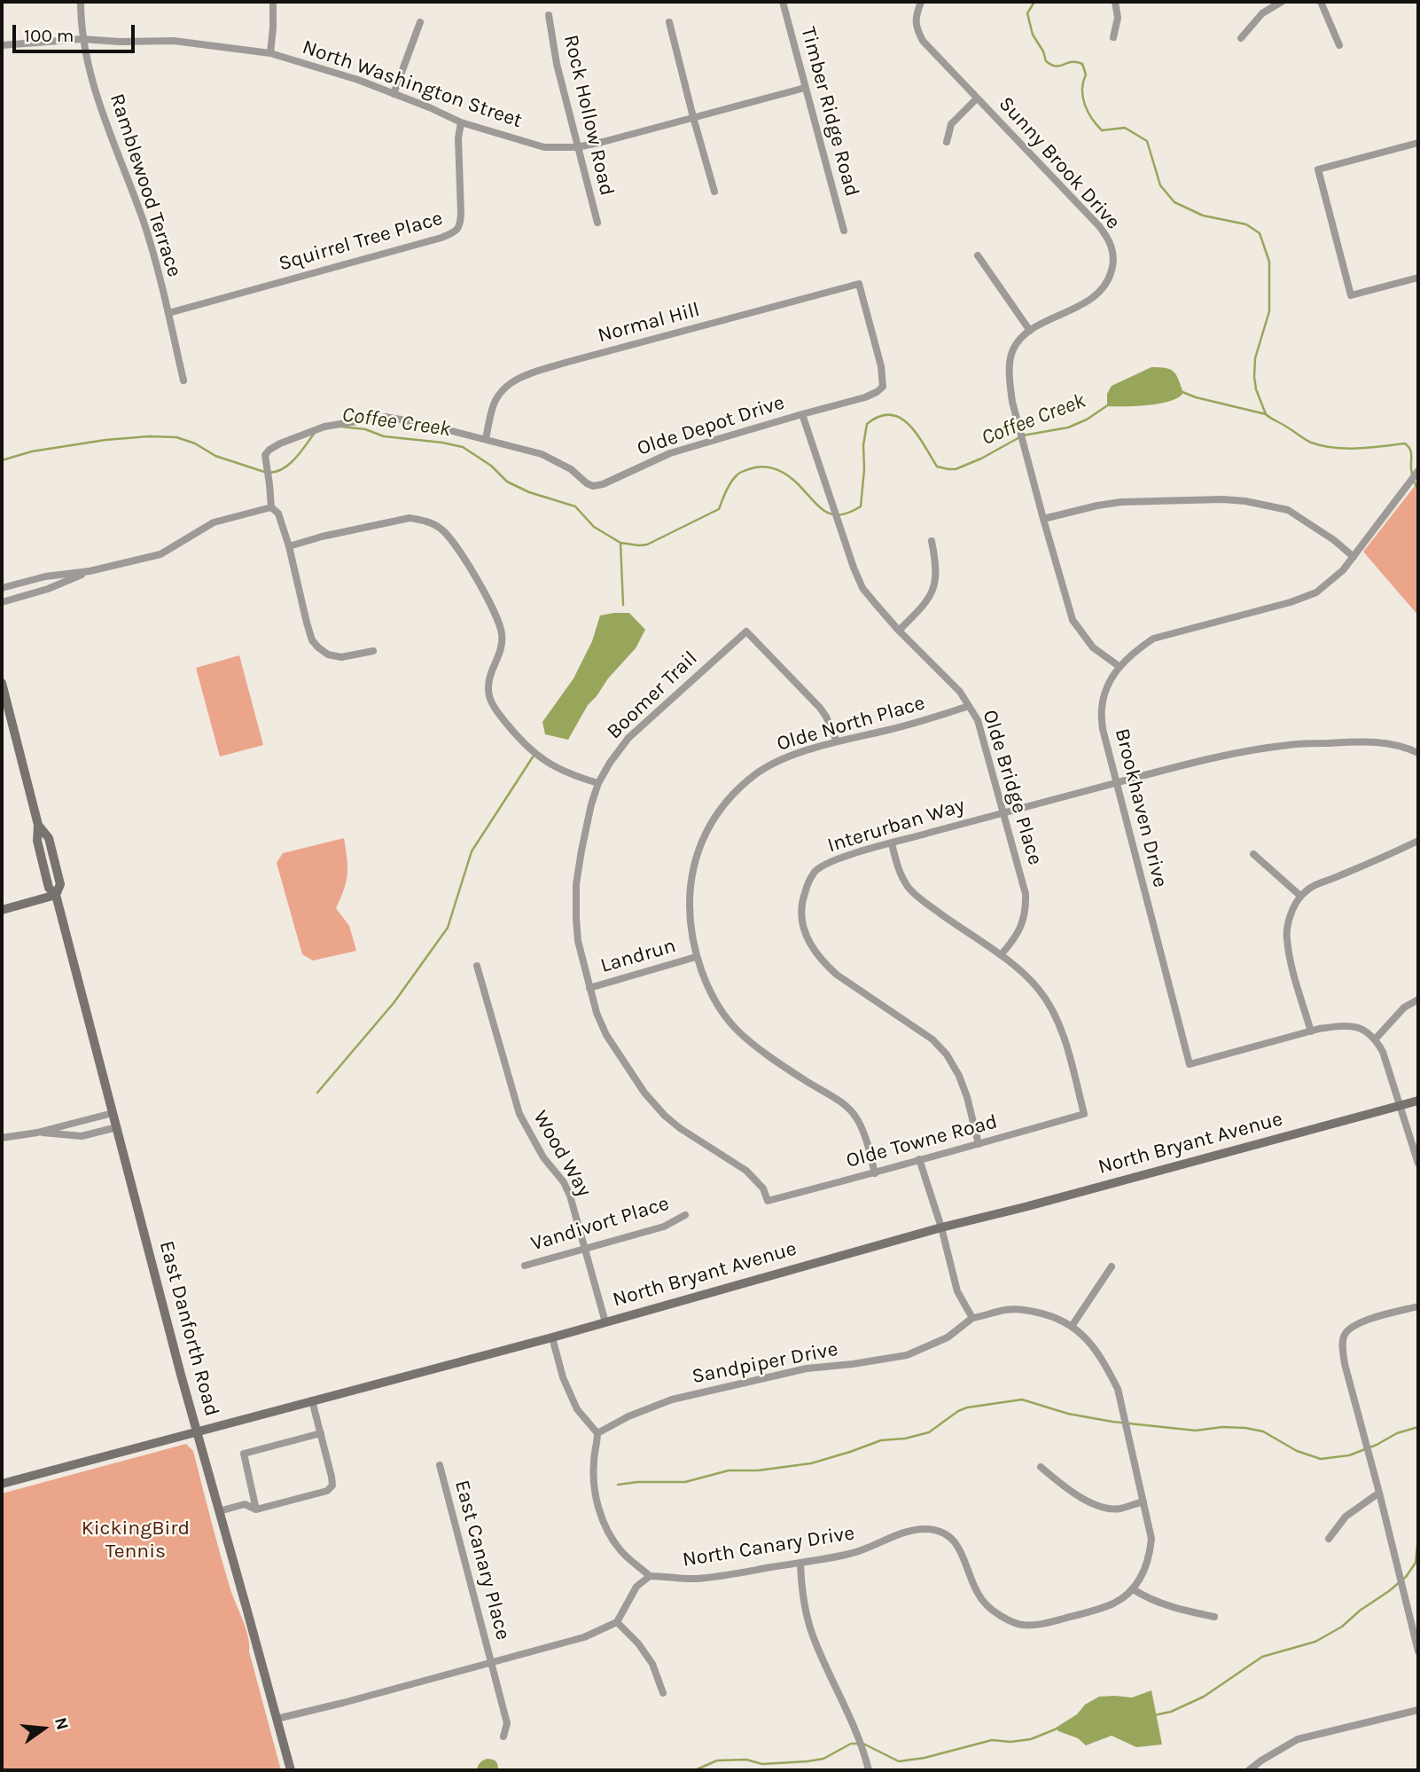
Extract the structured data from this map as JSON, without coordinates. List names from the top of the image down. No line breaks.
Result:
{"streets":{"street":["North Washington Street","Timber Ridge Road","Rock Hollow Road","Sunny Brook Drive","Ramblewood Terrace","Squirrel Tree Place","Normal Hill","Olde Depot Drive","Boomer Trail","Olde North Place","Olde Bridge Place","Brookhaven Drive","Interurban Way","Landrun","Olde Towne Road","North Bryant Avenue","Wood Way","Vandivort Place","East Danforth Road","Sandpiper Drive","North Canary Drive","East Canary Place"]},"crossings":[["North Washington Street","Timber Ridge Road"],["North Washington Street","Rock Hollow Road"],["North Washington Street","Ramblewood Terrace"],["North Washington Street","Squirrel Tree Place"],["Sunny Brook Drive","Brookhaven Drive"],["Ramblewood Terrace","Squirrel Tree Place"],["Normal Hill","Olde Depot Drive"],["Olde Depot Drive","Olde Bridge Place"],["Boomer Trail","Olde North Place"],["Boomer Trail","Landrun"],["Boomer Trail","Olde Towne Road"],["Olde North Place","Olde Bridge Place"],["Olde North Place","Landrun"],["Olde North Place","Olde Towne Road"],["Olde Bridge Place","Interurban Way"],["Olde Bridge Place","Olde Towne Road"],["Brookhaven Drive","Interurban Way"],["Interurban Way","Olde Towne Road"],["North Bryant Avenue","Wood Way"],["North Bryant Avenue","East Danforth Road"],["Wood Way","Vandivort Place"]],"water":["Coffee Creek"],"parks":["KickingBird Tennis"],"scale_bar":"100 m","north":"right"}
